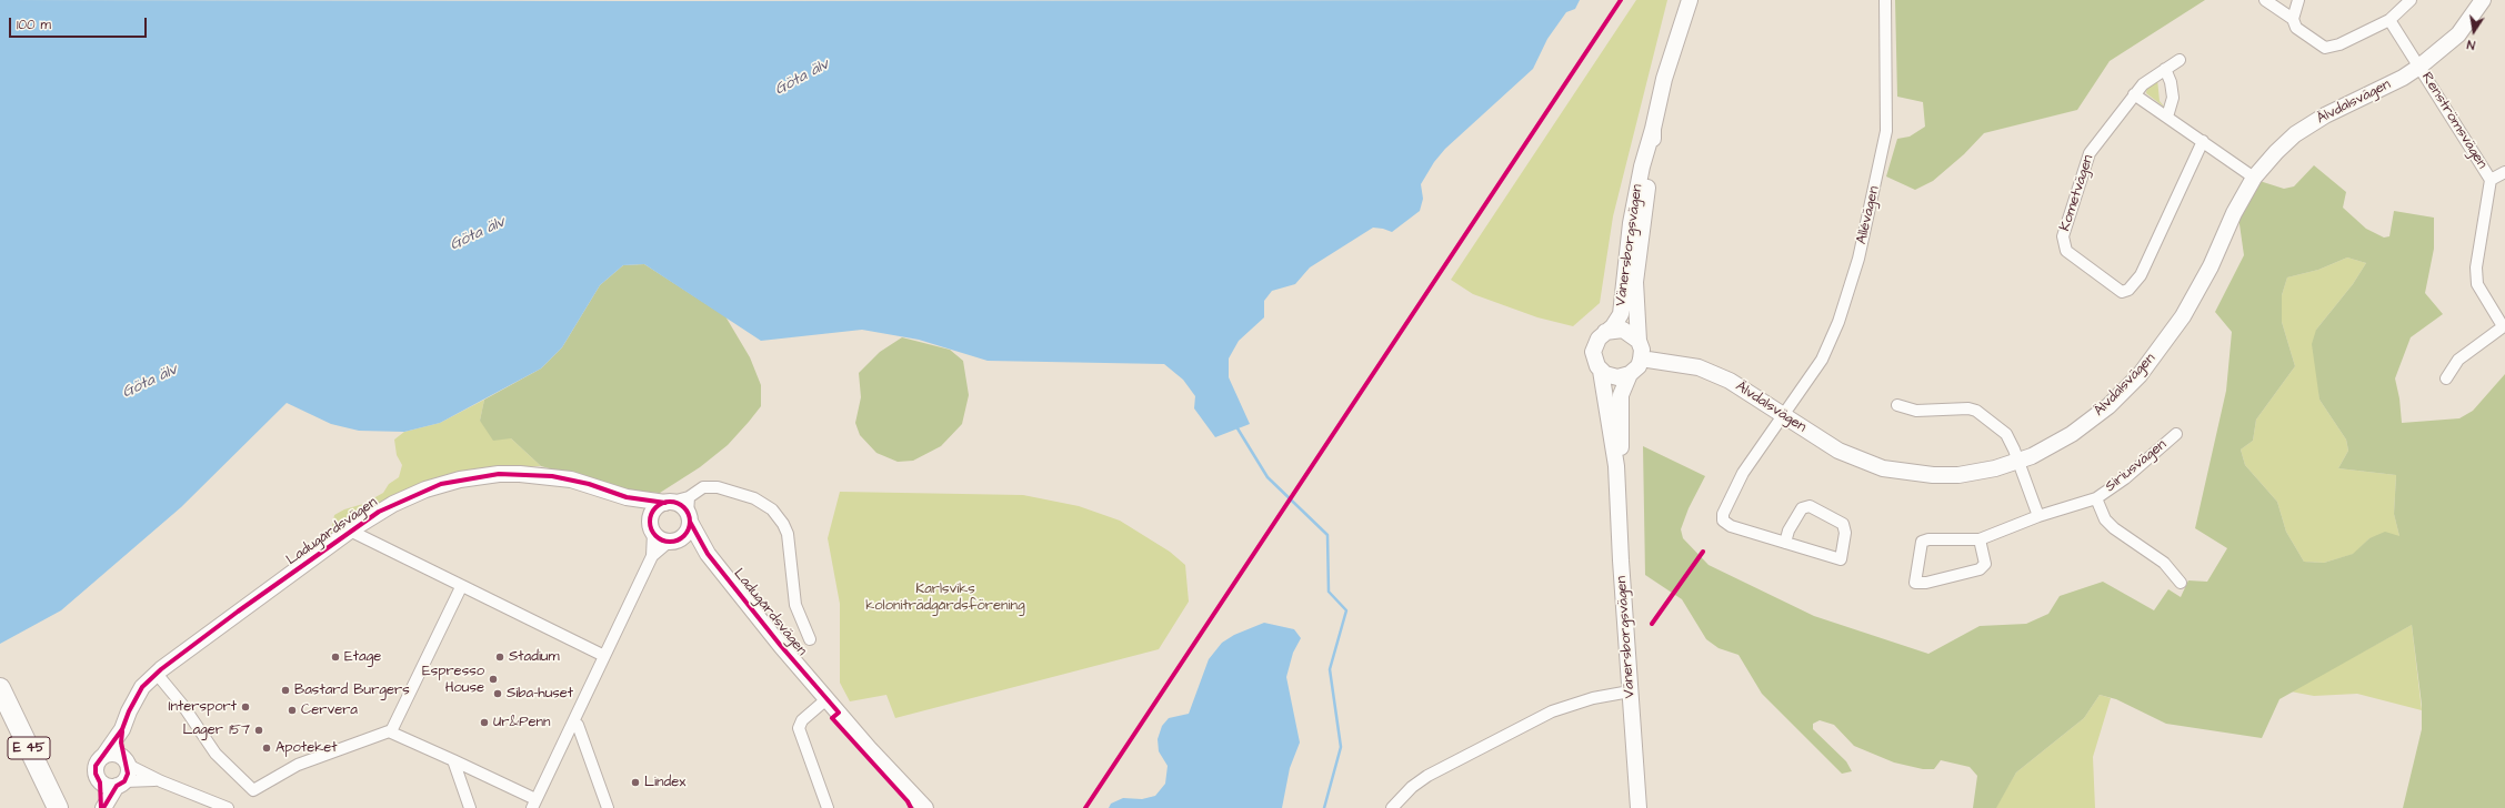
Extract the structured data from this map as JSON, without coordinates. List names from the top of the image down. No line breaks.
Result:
{"streets":{"highway":["E 45"],"street":["Älvdalsvägen","Renströmsvägen","Kometvägen","Allévägen","Vänersborgsvägen","Siriusvägen","Ladugårdsvägen"]},"crossings":[["Älvdalsvägen","Renströmsvägen"],["Älvdalsvägen","Allévägen"],["Älvdalsvägen","Vänersborgsvägen"]],"water":["Göta älv"],"parks":["Karlsviks koloniträdgårdsförening"],"places":["Etage","Stadium","Espresso House","Bastard Burgers","Siba-huset","Intersport","Cervera","Ur&Penn","Lager 157","Apoteket","Lindex"],"scale_bar":"100 m","north":"bottom"}
